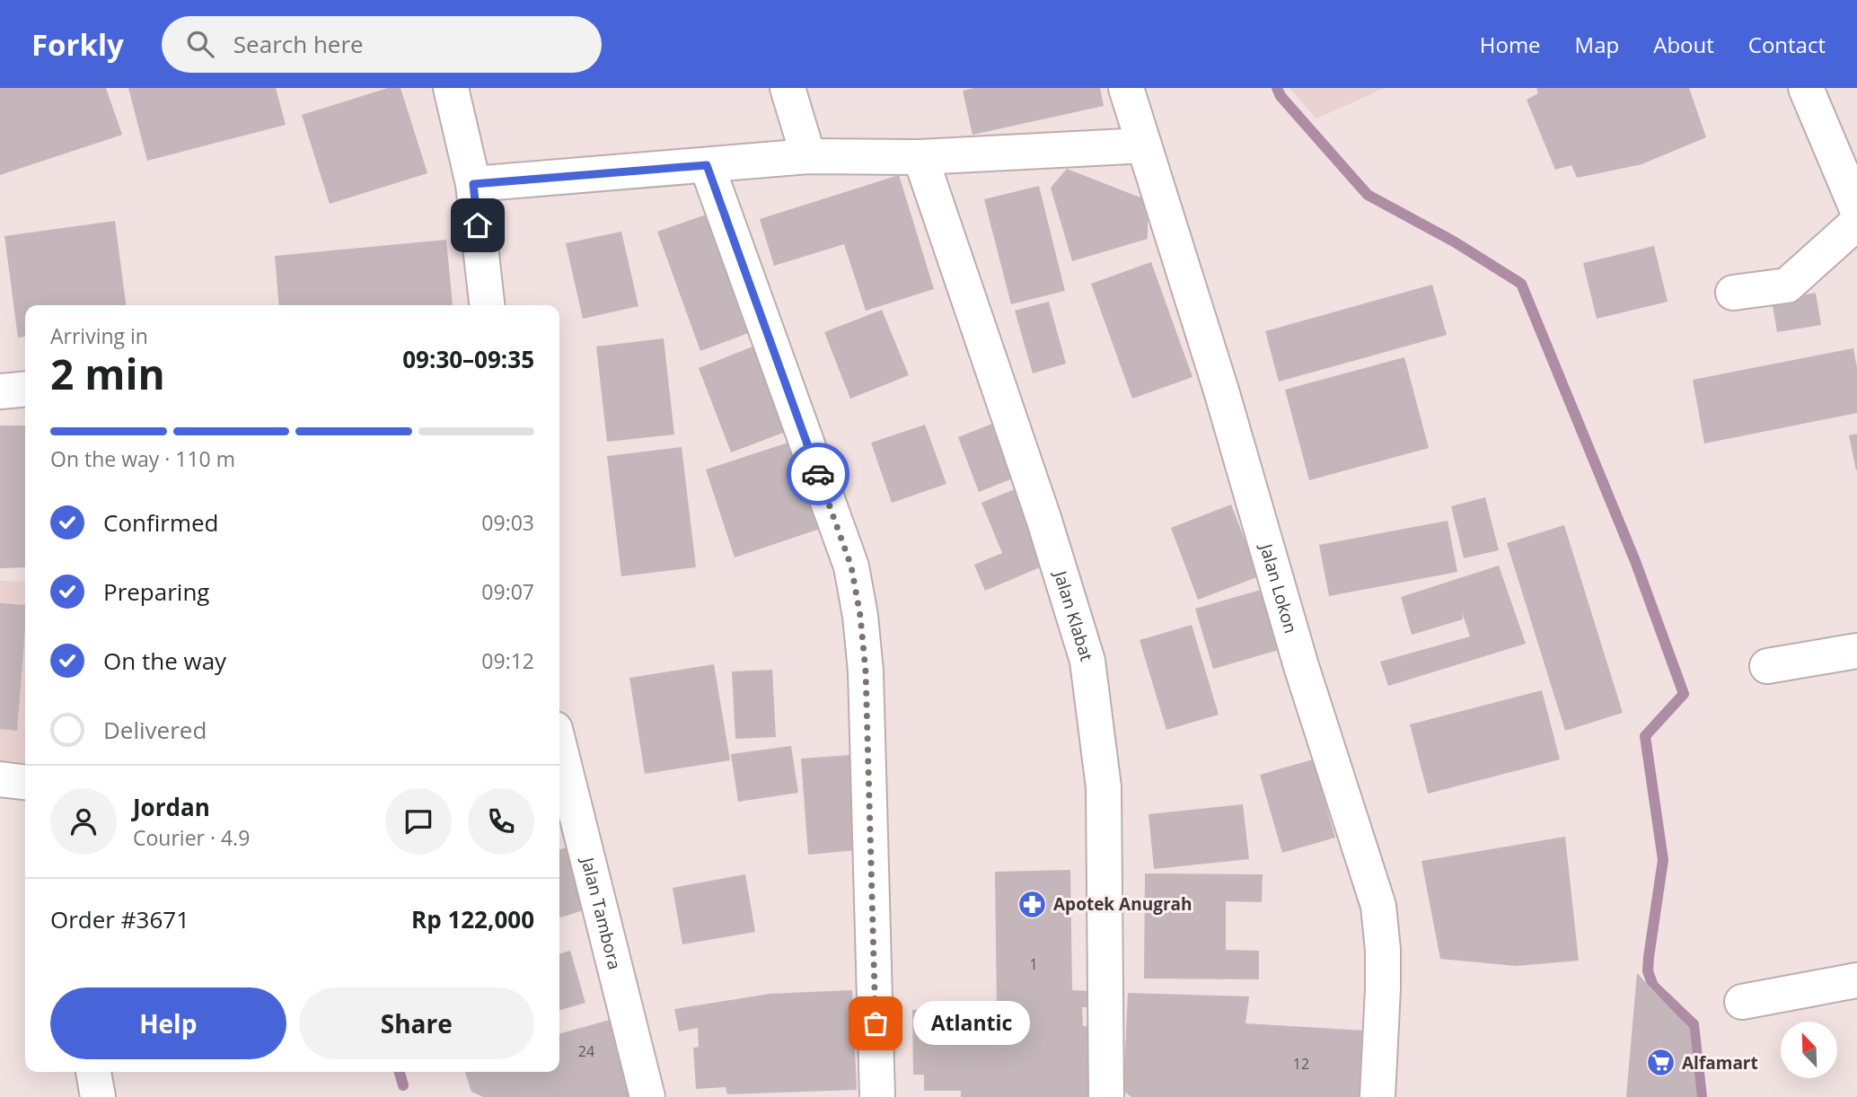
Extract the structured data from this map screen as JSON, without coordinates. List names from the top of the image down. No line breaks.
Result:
{"streets":{"street":["Jalan Lokon","Jalan Klabat","Jalan Tambora"]},"places":{"pharmacy":["Apotek Anugrah"],"other":["Atlantic"],"supermarket":["Alfamart"]},"house_numbers":["1","24","12"],"north":"top left","page":{"header":"Forkly","search":"Search here","nav":["Home","Map","About","Contact"],"heading":["2 min","Arriving in","09:30–09:35"],"panel":["Jordan","Courier · 4.9","Order #3671","Rp 122,000"],"bar":"On the way · 110 m","list":[["Confirmed","09:03"],["Preparing","09:07"],["On the way","09:12"],"Delivered"],"buttons":["Help","Share"],"bubble":"Atlantic"}}
